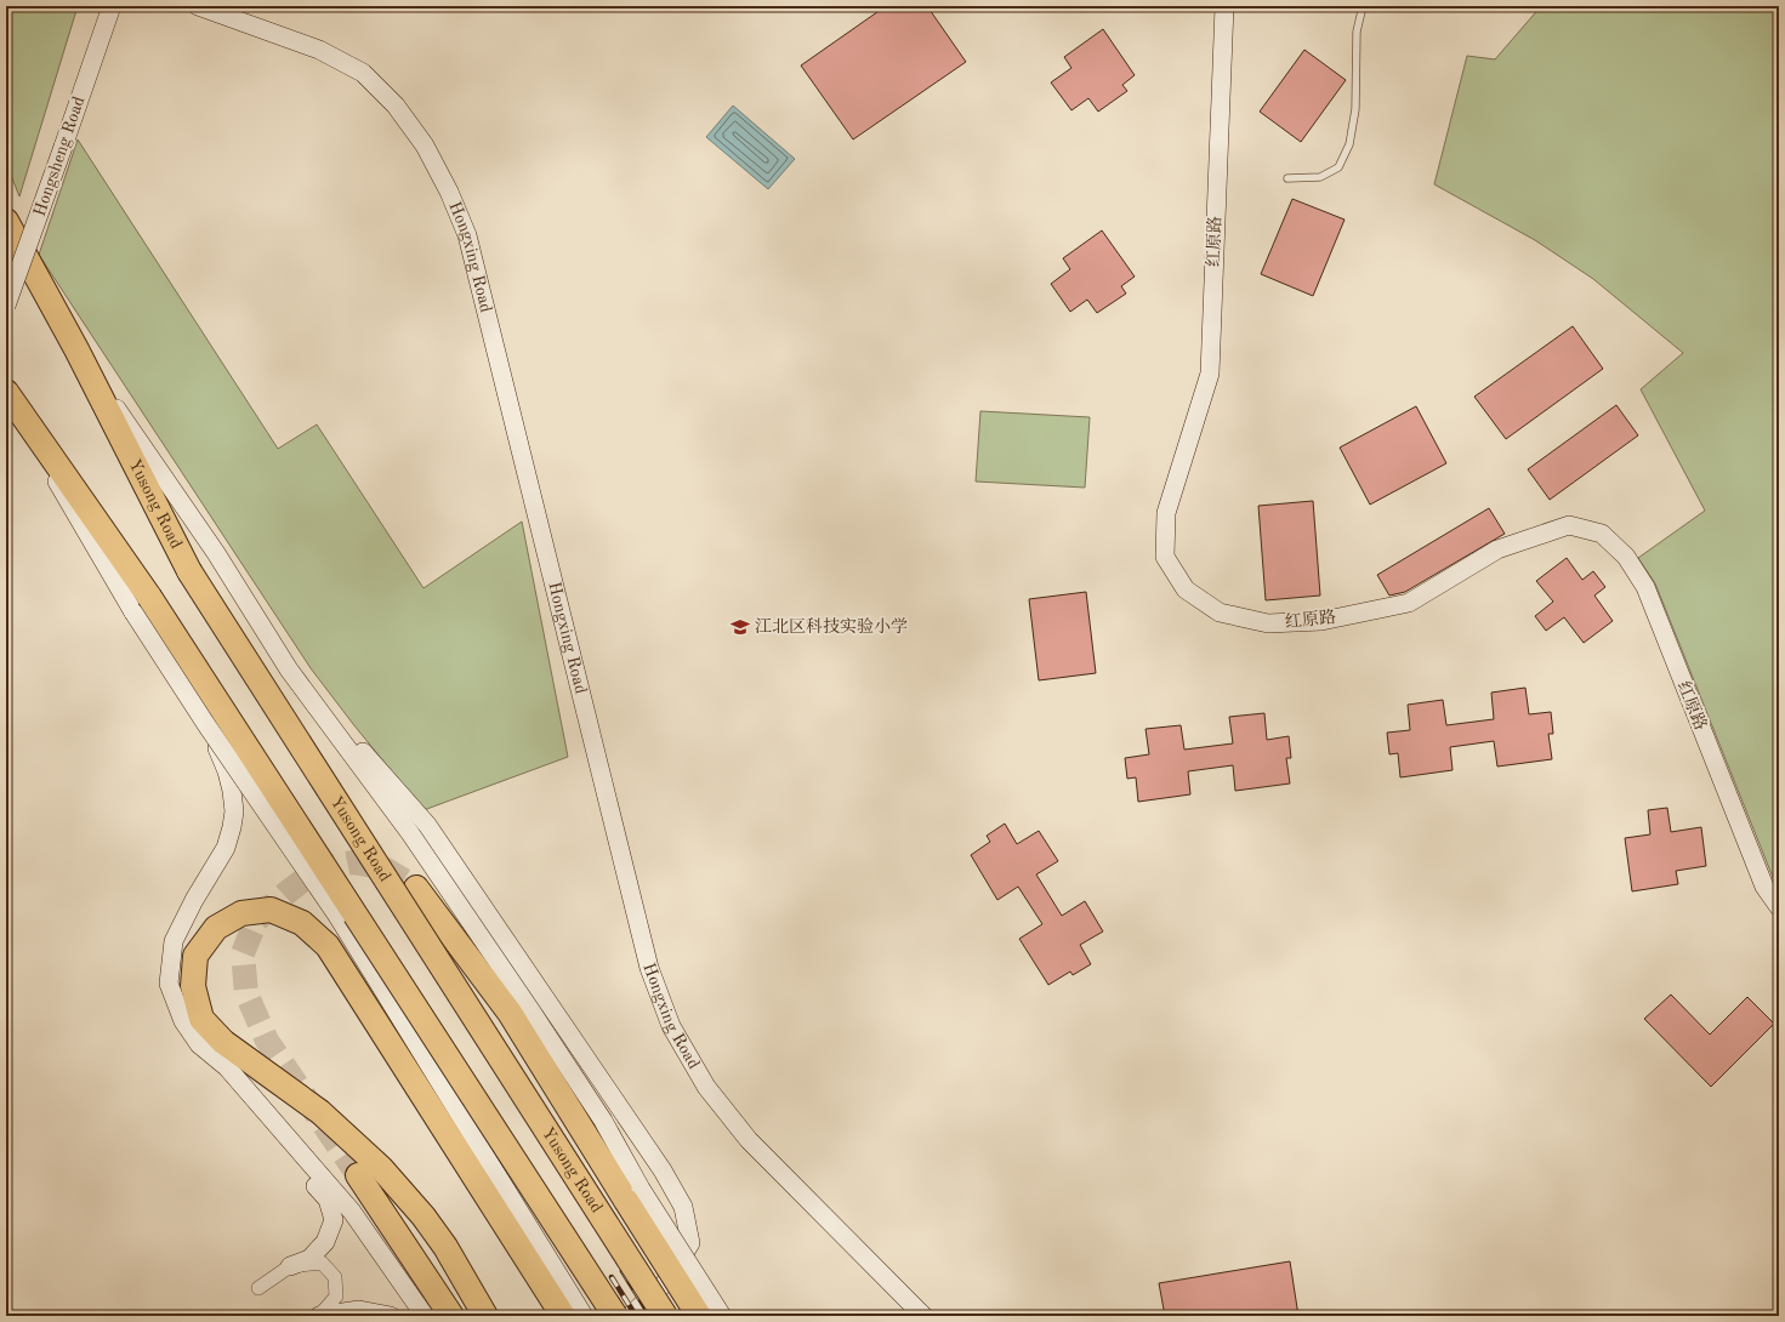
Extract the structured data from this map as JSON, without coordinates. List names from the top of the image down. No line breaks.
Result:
{"streets":{"highway":["Yusong Road"],"main road":["Hongsheng Road","红原路","Hongxing Road"]},"places":{"school or university":["江北区科技实验小学"]}}
